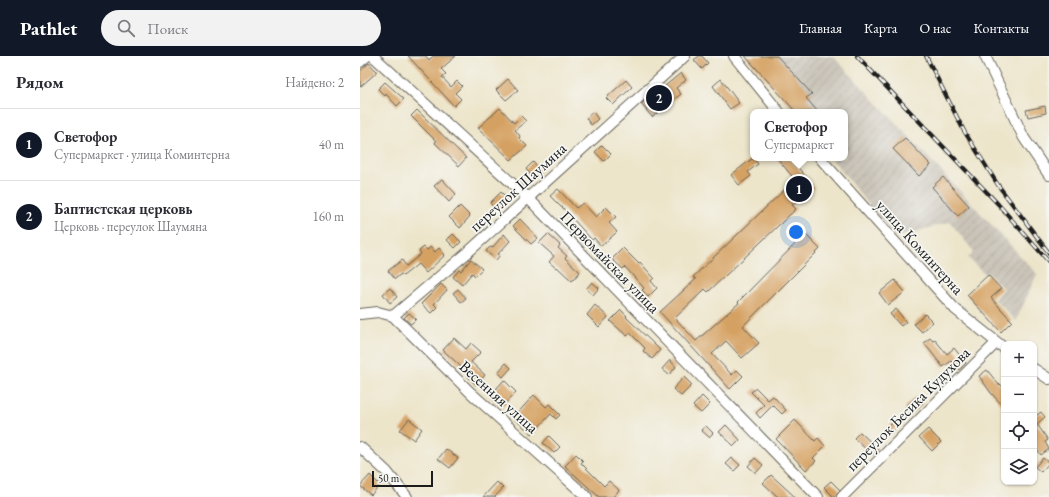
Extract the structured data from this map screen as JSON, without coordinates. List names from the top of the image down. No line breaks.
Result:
{"streets":{"street":["переулок Шаумяна","улица Коминтерна","Первомайская улица","Весенняя улица","переулок Бесика Кудухова"]},"crossings":[["переулок Шаумяна","Первомайская улица"],["переулок Шаумяна","Весенняя улица"],["улица Коминтерна","переулок Бесика Кудухова"]],"scale_bar":"50 m","page":{"header":"Pathlet","search":"Поиск","nav":["Главная","Карта","О нас","Контакты"],"heading":["Рядом","Найдено: 2"],"pins":["2","1"],"list":[{"mark":"1","name":"Светофор","note":"Супермаркет · улица Коминтерна","value":"40 m"},{"mark":"2","name":"Баптистская церковь","note":"Церковь · переулок Шаумяна","value":"160 m"}],"popup":["Светофор","Супермаркет"],"map_buttons":["+","−"],"scale":"50 m"}}
